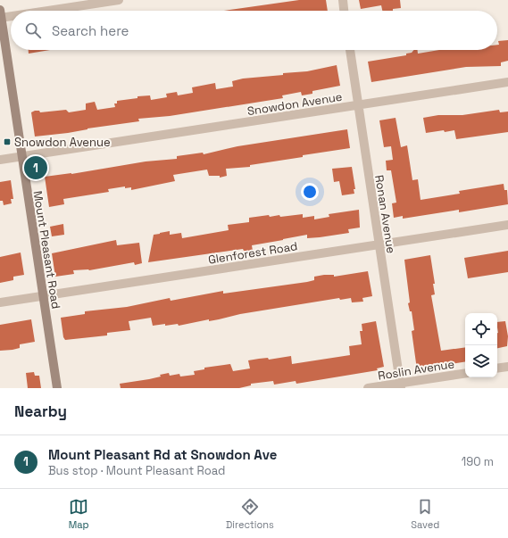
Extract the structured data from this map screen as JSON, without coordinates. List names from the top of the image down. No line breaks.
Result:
{"streets":{"street":["Snowdon Avenue","Ronan Avenue","Mount Pleasant Road","Glenforest Road","Roslin Avenue"]},"crossings":[["Snowdon Avenue","Ronan Avenue"],["Snowdon Avenue","Mount Pleasant Road"],["Ronan Avenue","Glenforest Road"],["Ronan Avenue","Roslin Avenue"],["Mount Pleasant Road","Glenforest Road"]],"places":{"transit":["Snowdon Avenue"]},"page":{"search":"Search here","pins":"1","heading":"Nearby","list":[{"mark":"1","name":"Mount Pleasant Rd at Snowdon Ave","note":"Bus stop · Mount Pleasant Road","value":"190 m"}],"nav":["Map","Directions","Saved"]}}
